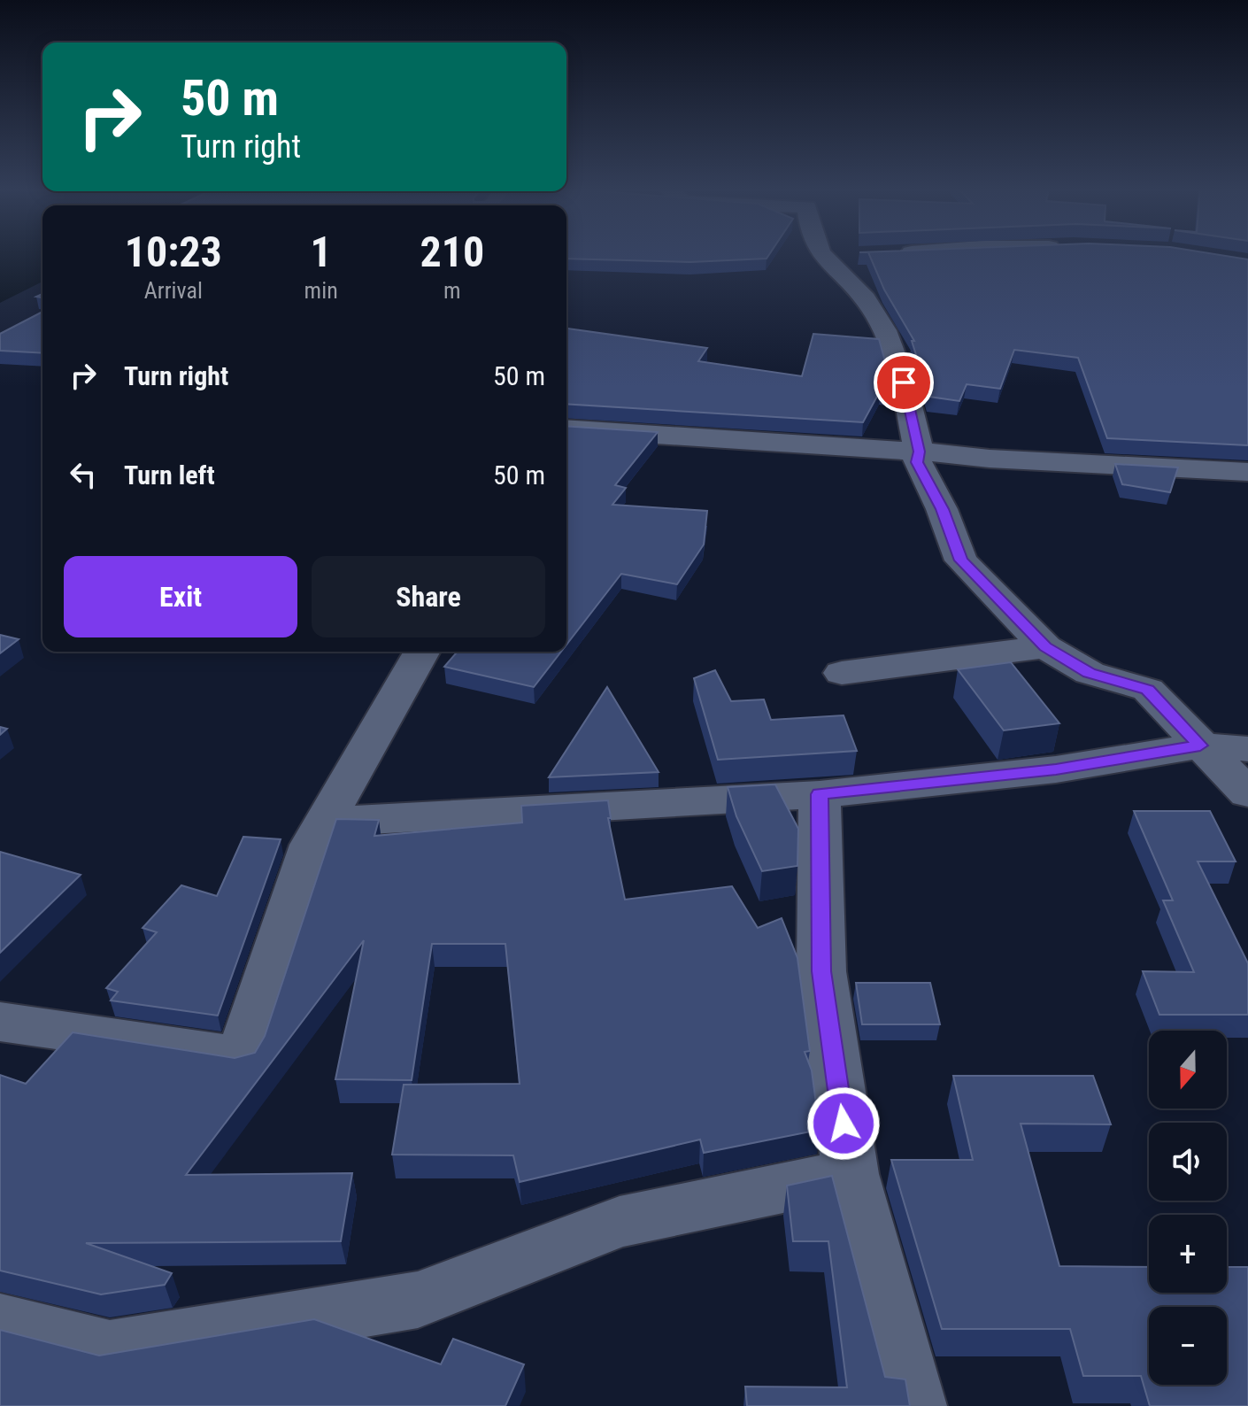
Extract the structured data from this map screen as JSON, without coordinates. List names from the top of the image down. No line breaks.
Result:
{"north":"bottom","page":{"turn":["50 m","Turn right"],"eta":["10:23","Arrival","1","min","210","m"],"list":[{"name":"Turn right","value":"50 m"},{"name":"Turn left","value":"50 m"}],"buttons":["Exit","Share"],"map_buttons":["+","−"]}}
